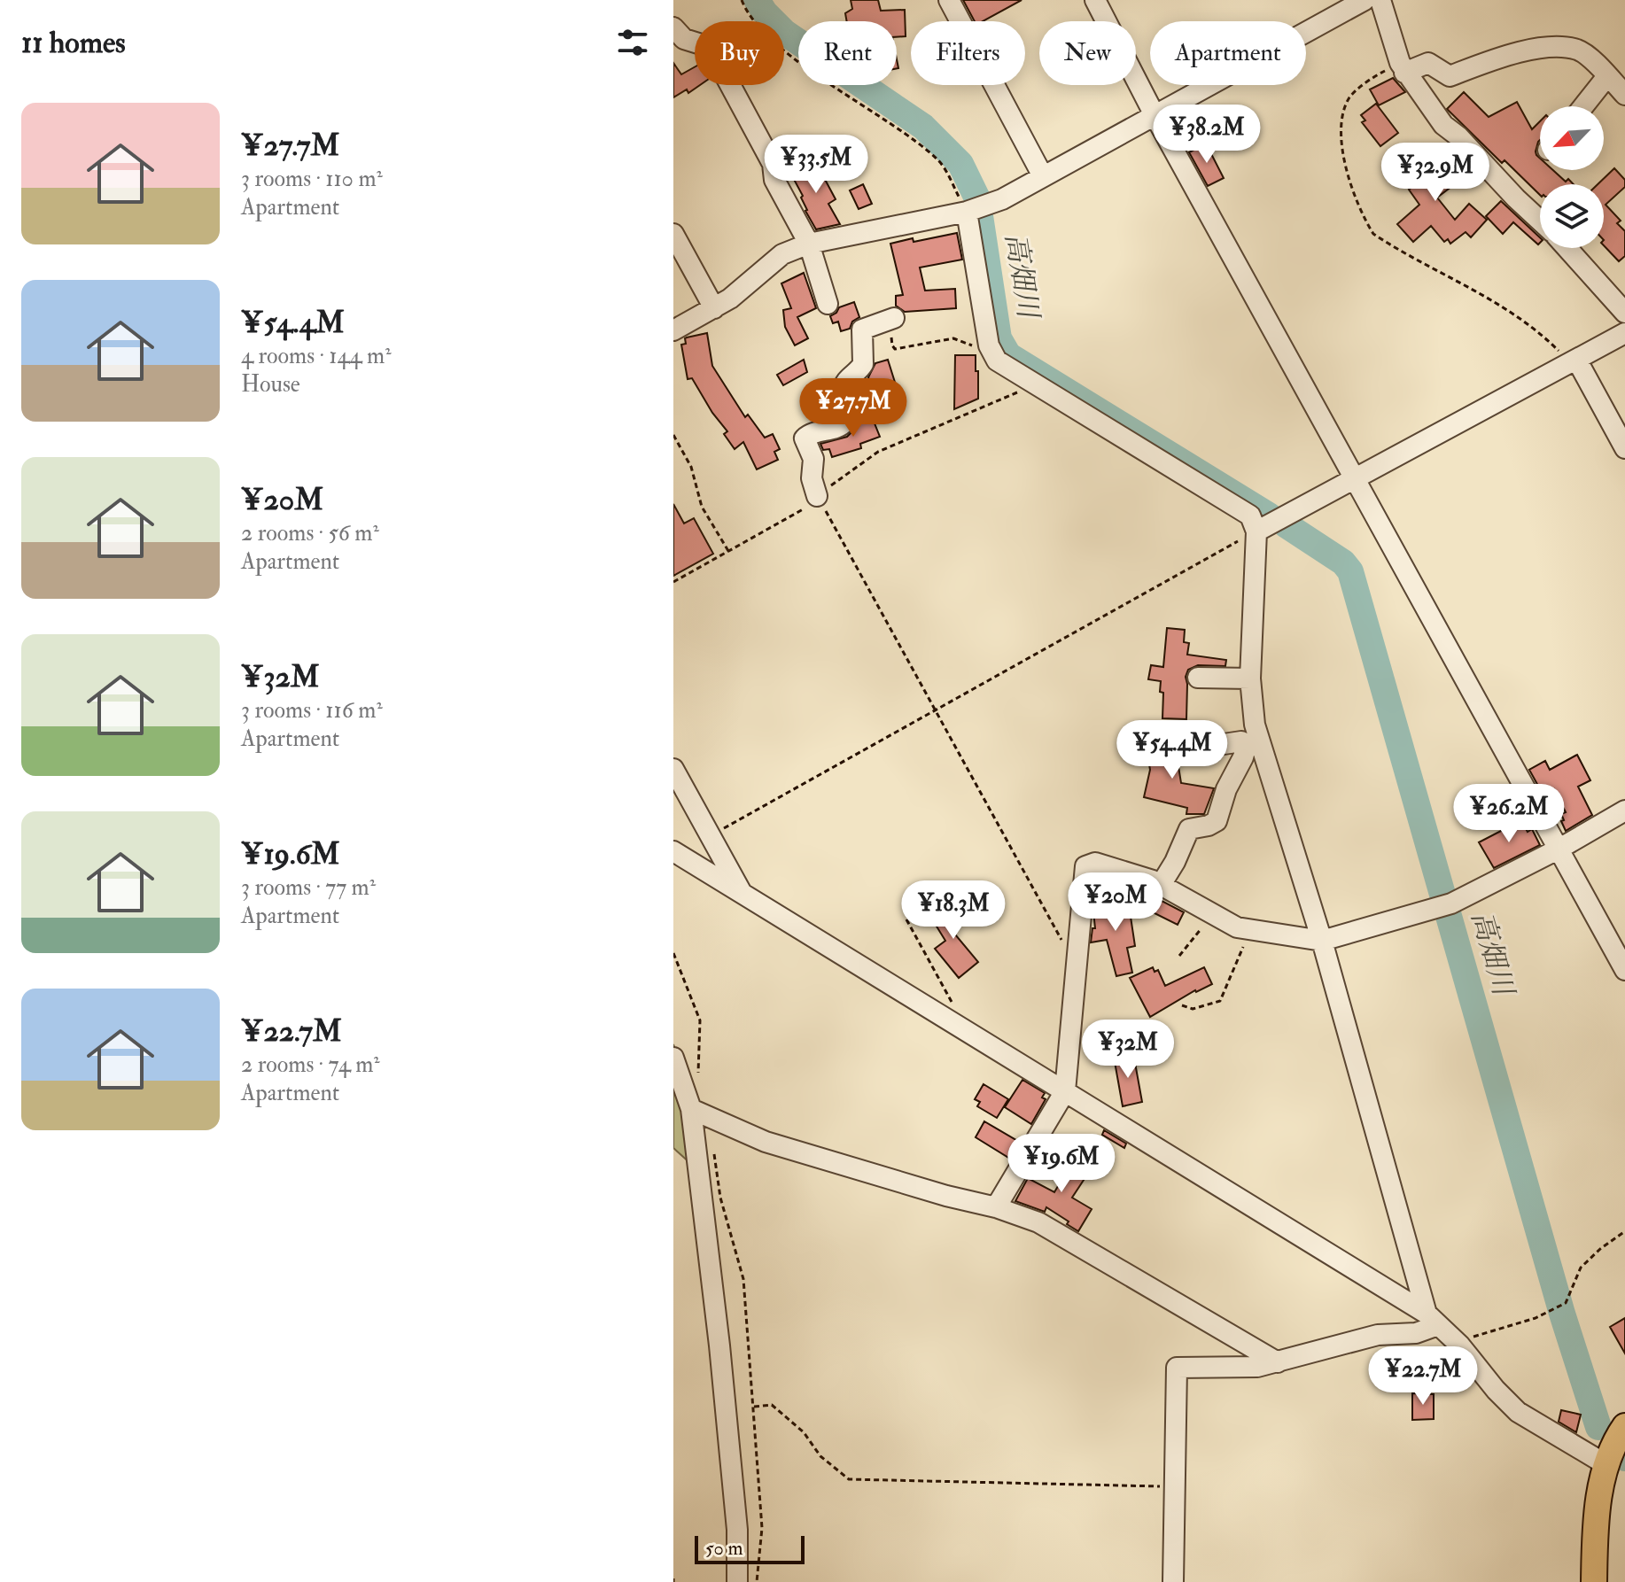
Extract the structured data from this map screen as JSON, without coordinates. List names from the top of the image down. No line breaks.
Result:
{"water":["高畑川"],"scale_bar":"50 m","north":"bottom left","page":{"heading":"11 homes","chip":["Buy","Rent","Filters","New","Apartment"],"list":[{"name":"¥27.7M","note":"3 rooms · 110 m² · Apartment"},{"name":"¥54.4M","note":"4 rooms · 144 m² · House"},{"name":"¥20M","note":"2 rooms · 56 m² · Apartment"},{"name":"¥32M","note":"3 rooms · 116 m² · Apartment"},{"name":"¥19.6M","note":"3 rooms · 77 m² · Apartment"},{"name":"¥22.7M","note":"2 rooms · 74 m² · Apartment"}],"price":["¥38.2M","¥33.5M","¥32.9M","¥27.7M","¥54.4M","¥26.2M","¥20M","¥18.3M","¥32M","¥19.6M","¥22.7M"],"scale":"50 m"}}
